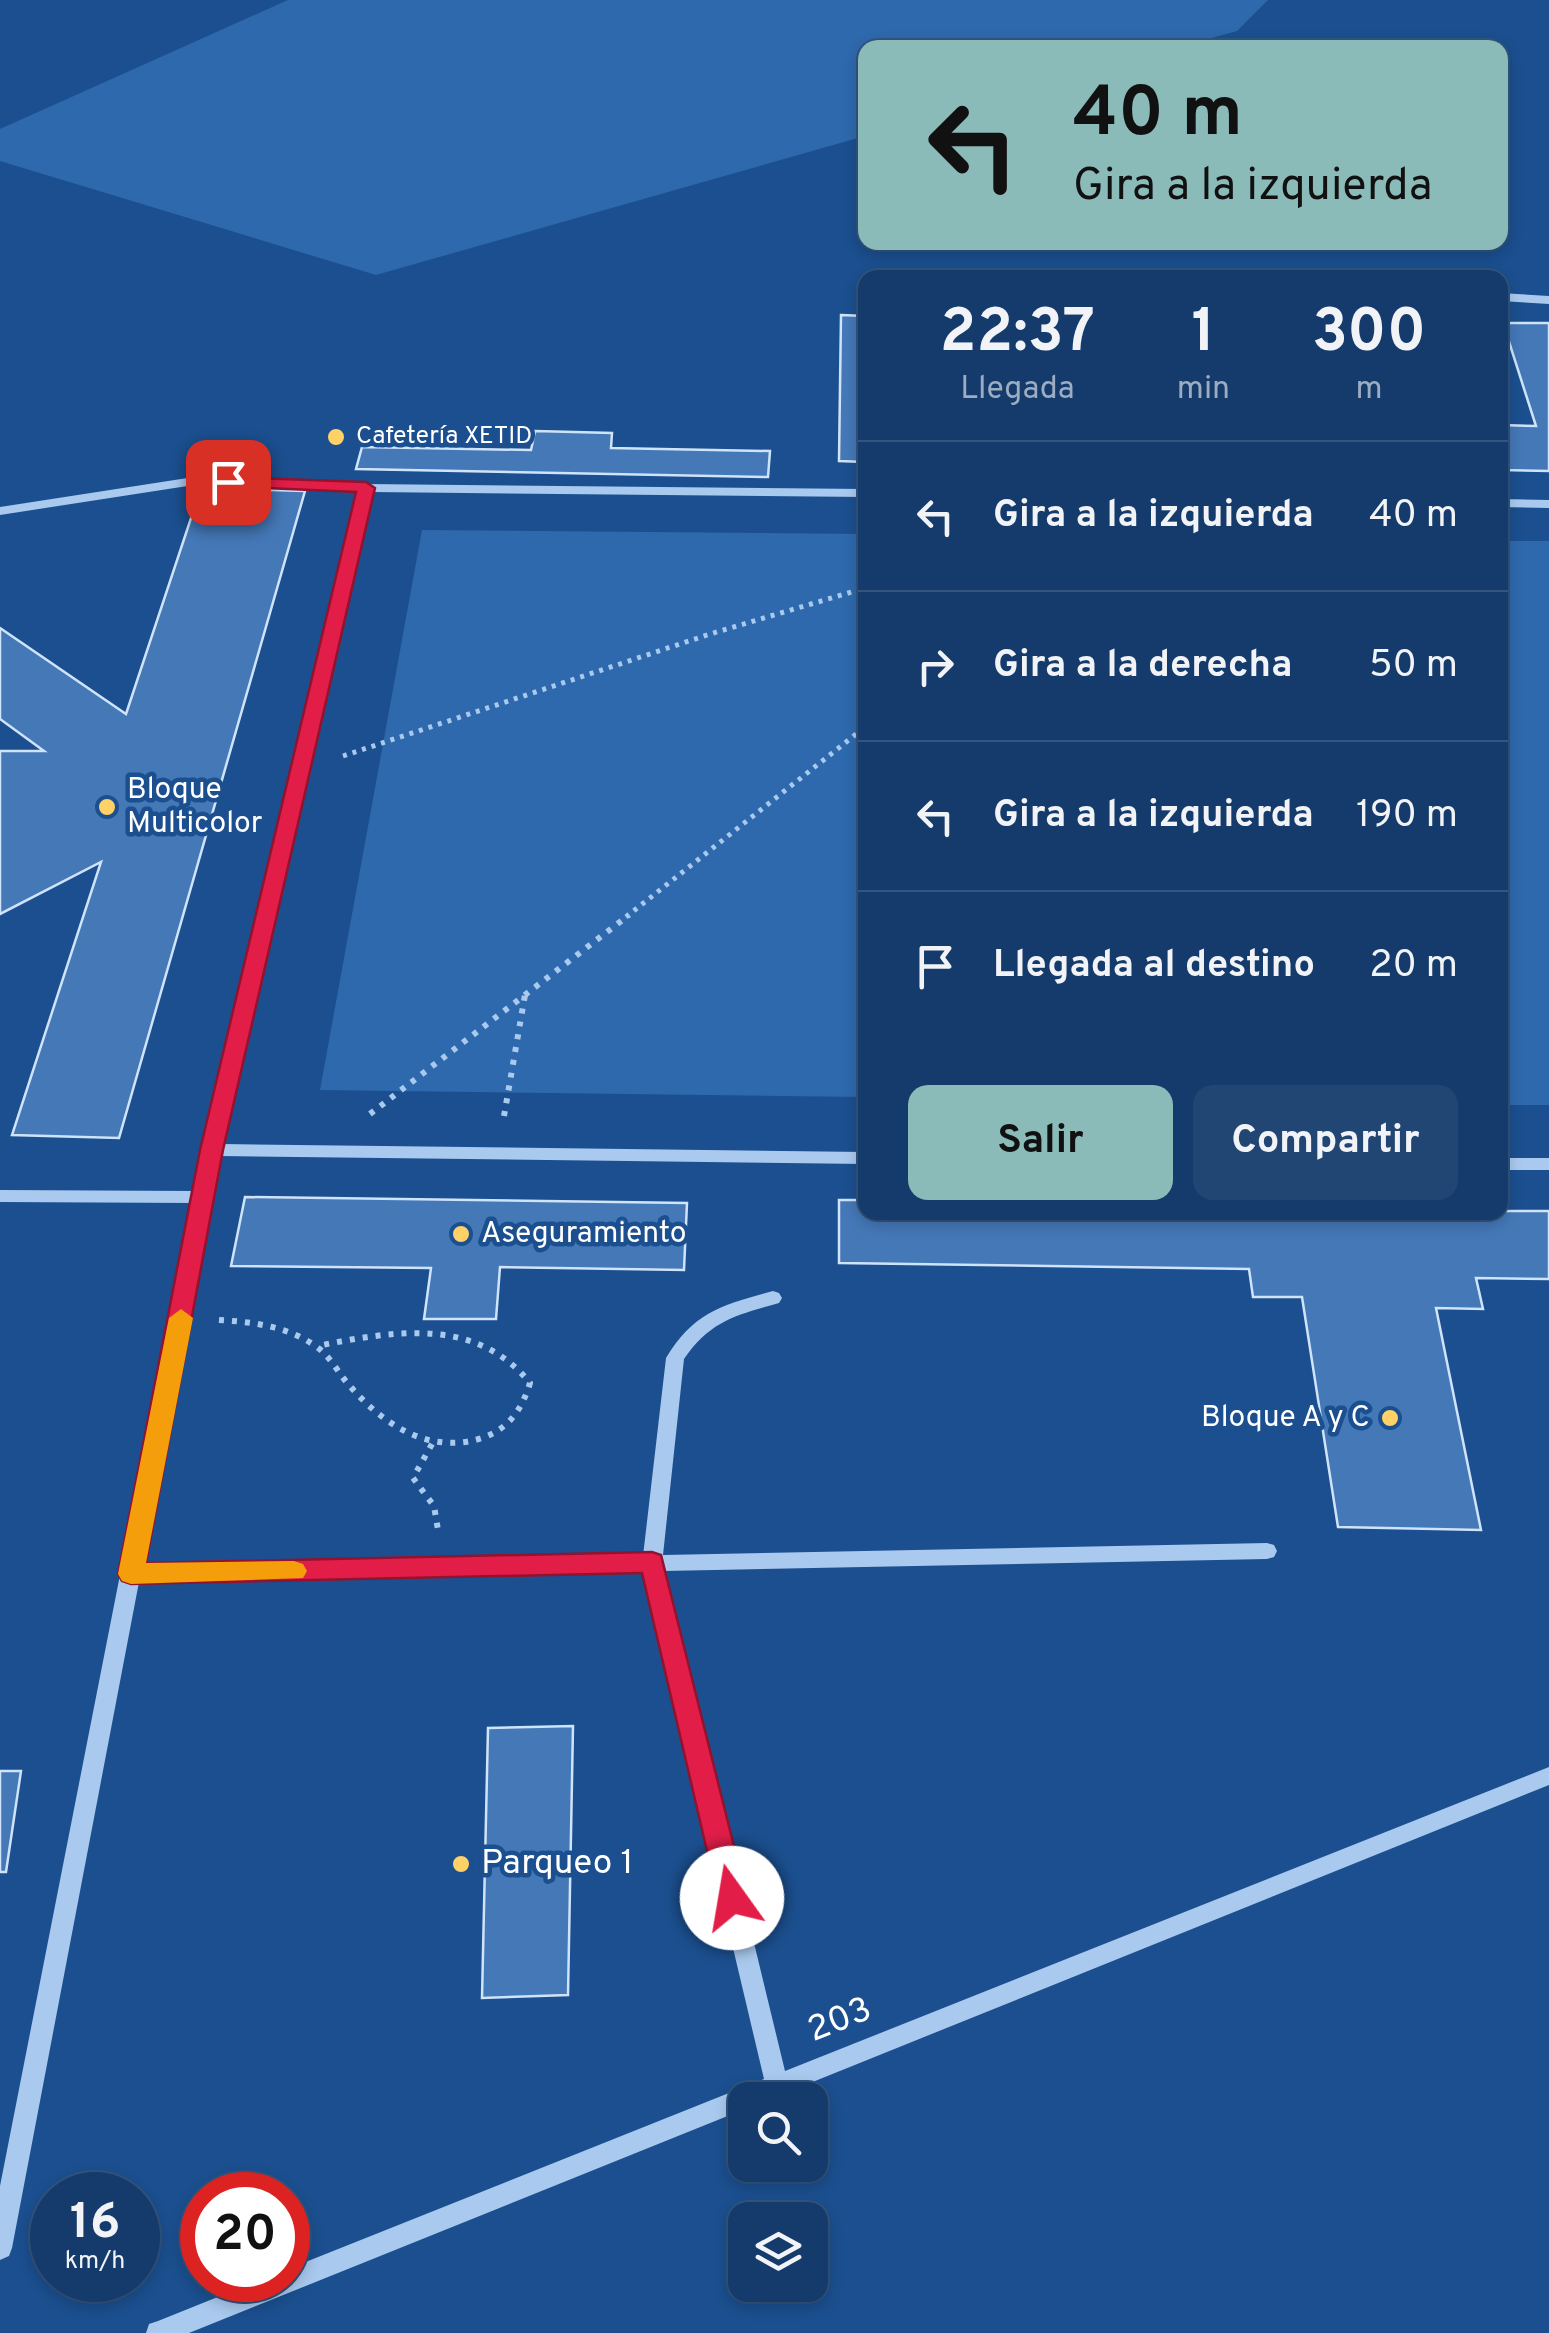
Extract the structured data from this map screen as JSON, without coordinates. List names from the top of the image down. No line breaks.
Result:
{"streets":{"street":["203"]},"places":["Cafetería XETID","Bloque Multicolor","Aseguramiento","Bloque A y C","Parqueo 1"],"page":{"turn":["40 m","Gira a la izquierda"],"eta":["22:37","Llegada","1","min","300","m"],"list":[{"name":"Gira a la izquierda","value":"40 m"},{"name":"Gira a la derecha","value":"50 m"},{"name":"Gira a la izquierda","value":"190 m"},{"name":"Llegada al destino","value":"20 m"}],"buttons":["Salir","Compartir"],"speed":"16 km/h","limit":"20"}}
